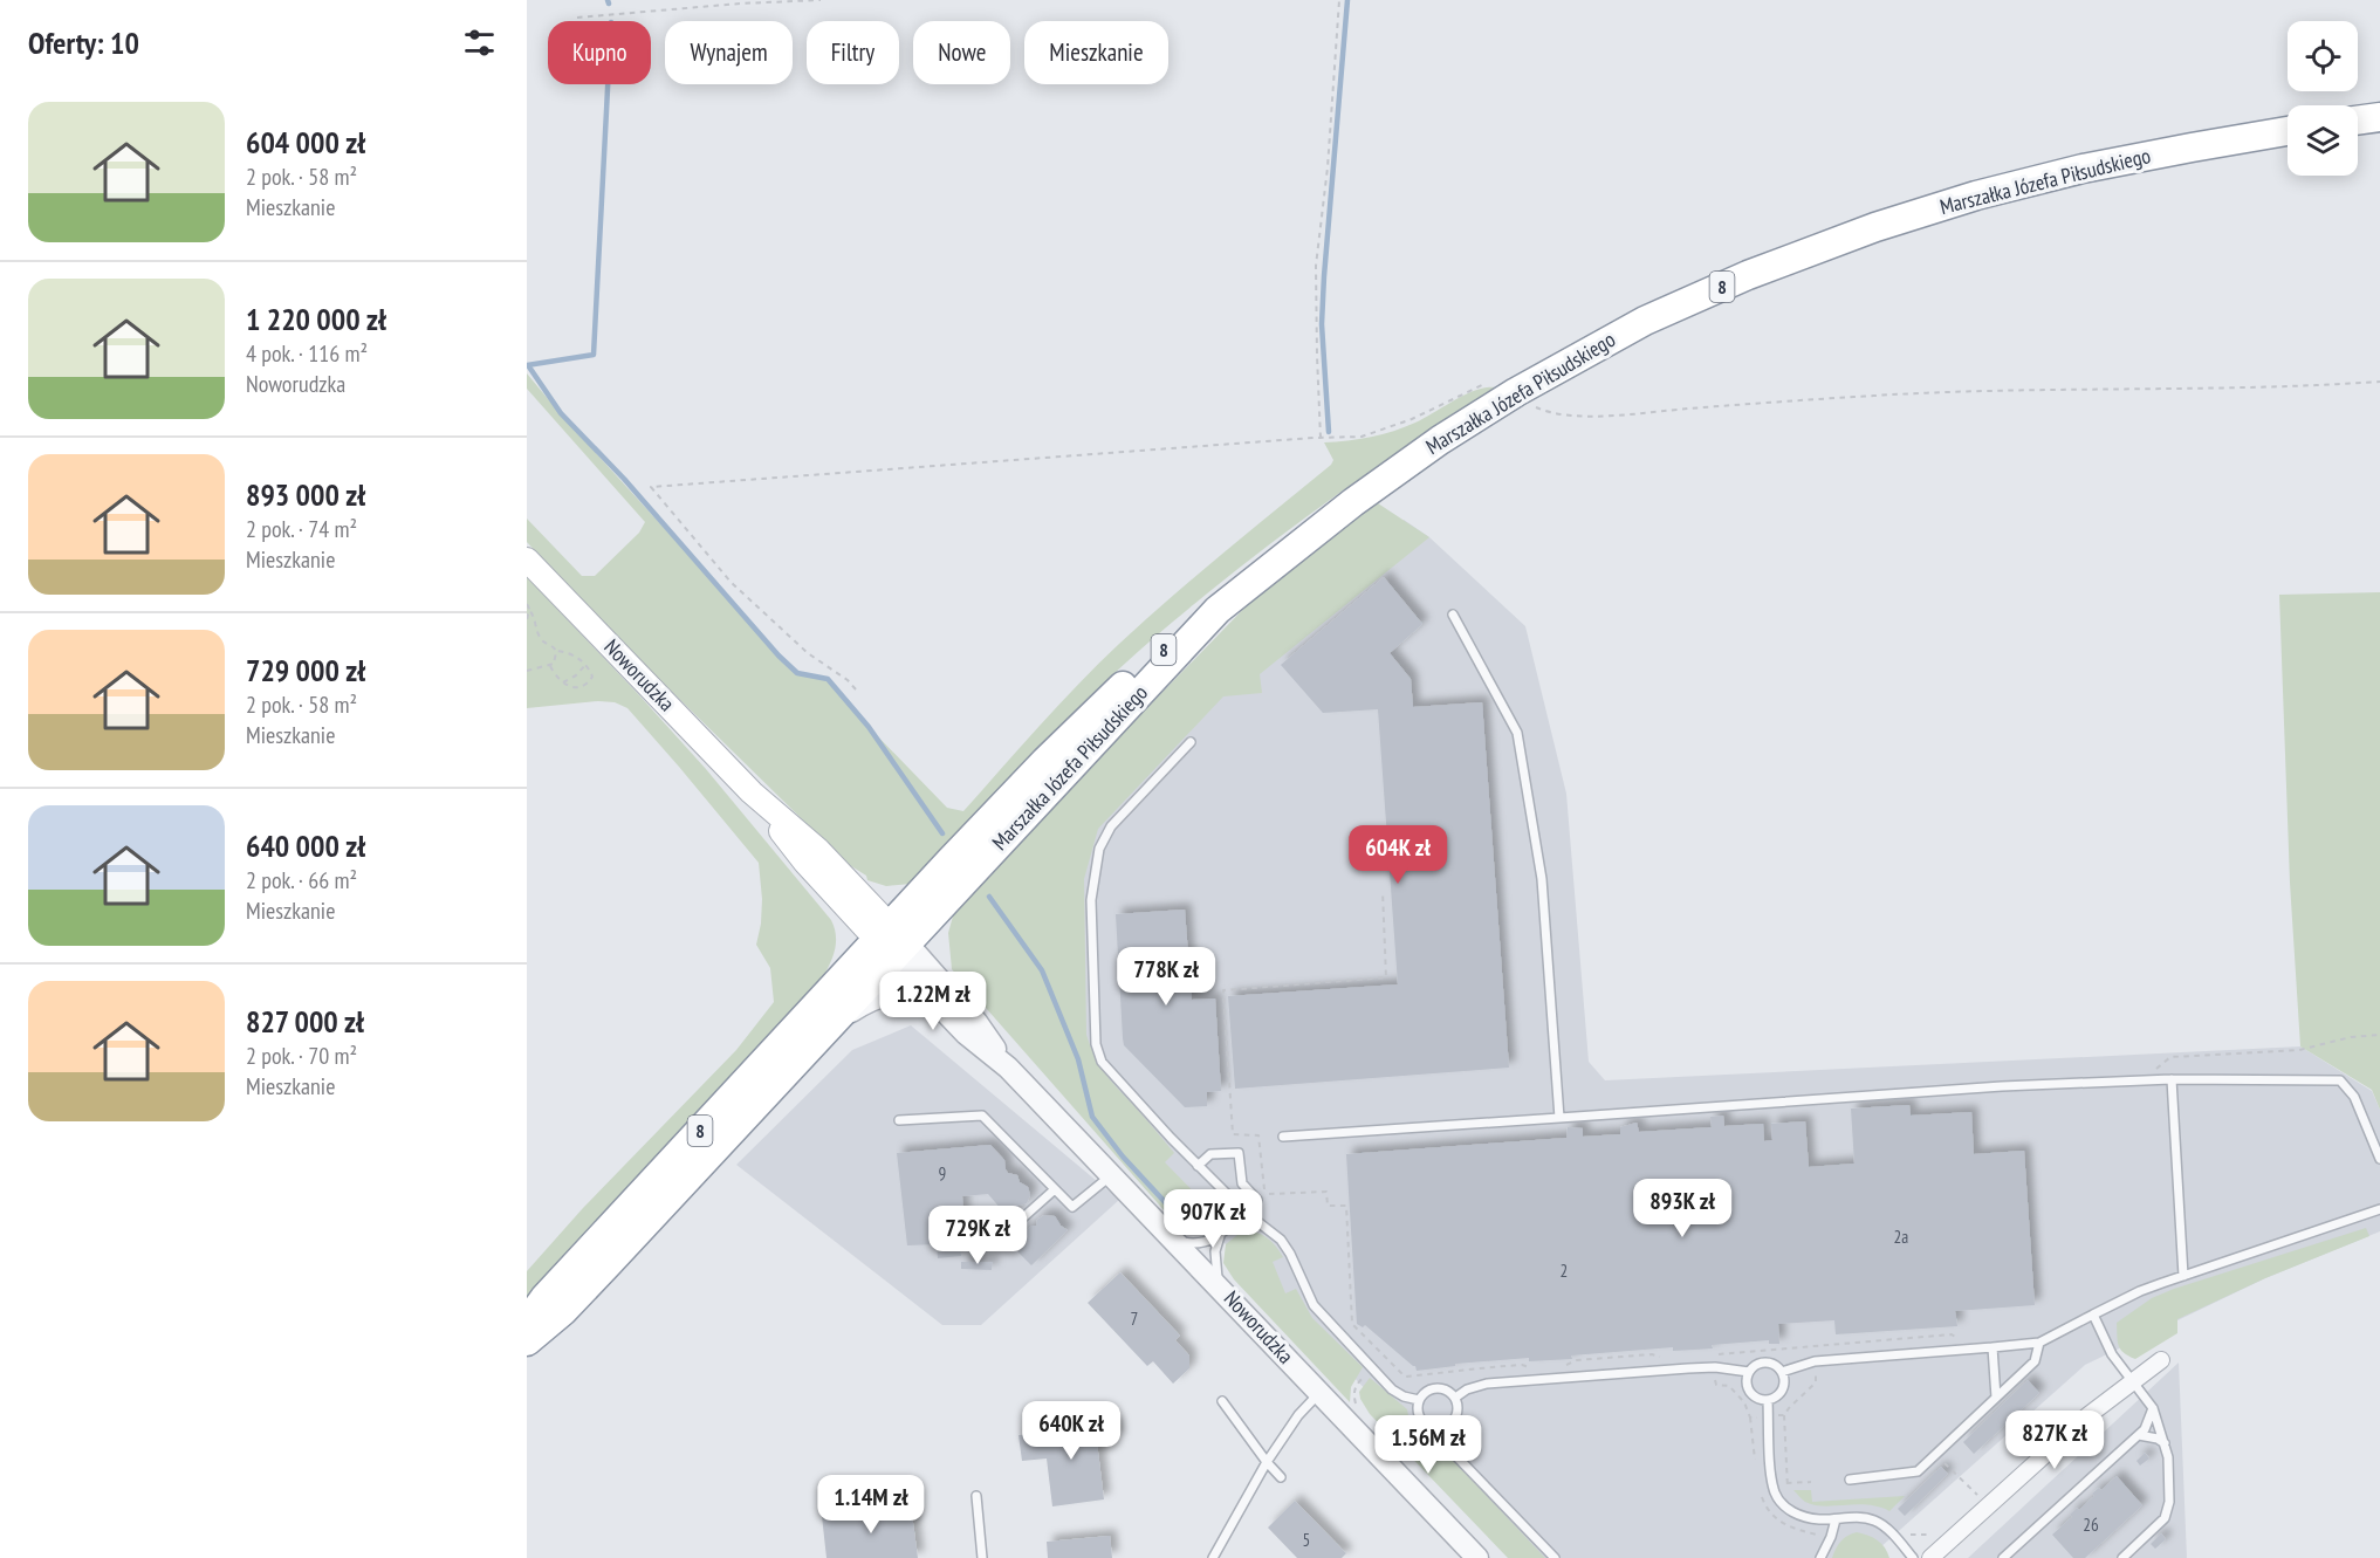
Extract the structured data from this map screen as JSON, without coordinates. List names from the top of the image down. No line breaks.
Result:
{"streets":{"highway":["Marszałka Józefa Piłsudskiego","8"],"main road":["Noworudzka"]},"crossings":[["Marszałka Józefa Piłsudskiego","Noworudzka"]],"house_numbers":["9","2a","2","7","26","5"],"page":{"heading":"Oferty: 10","chip":["Kupno","Wynajem","Filtry","Nowe","Mieszkanie"],"list":[{"name":"604 000 zł","note":"2 pok. · 58 m² · Mieszkanie"},{"name":"1 220 000 zł","note":"4 pok. · 116 m² · Noworudzka"},{"name":"893 000 zł","note":"2 pok. · 74 m² · Mieszkanie"},{"name":"729 000 zł","note":"2 pok. · 58 m² · Mieszkanie"},{"name":"640 000 zł","note":"2 pok. · 66 m² · Mieszkanie"},{"name":"827 000 zł","note":"2 pok. · 70 m² · Mieszkanie"}],"price":["604K zł","778K zł","1.22M zł","893K zł","907K zł","729K zł","640K zł","827K zł","1.56M zł","1.14M zł"]}}
